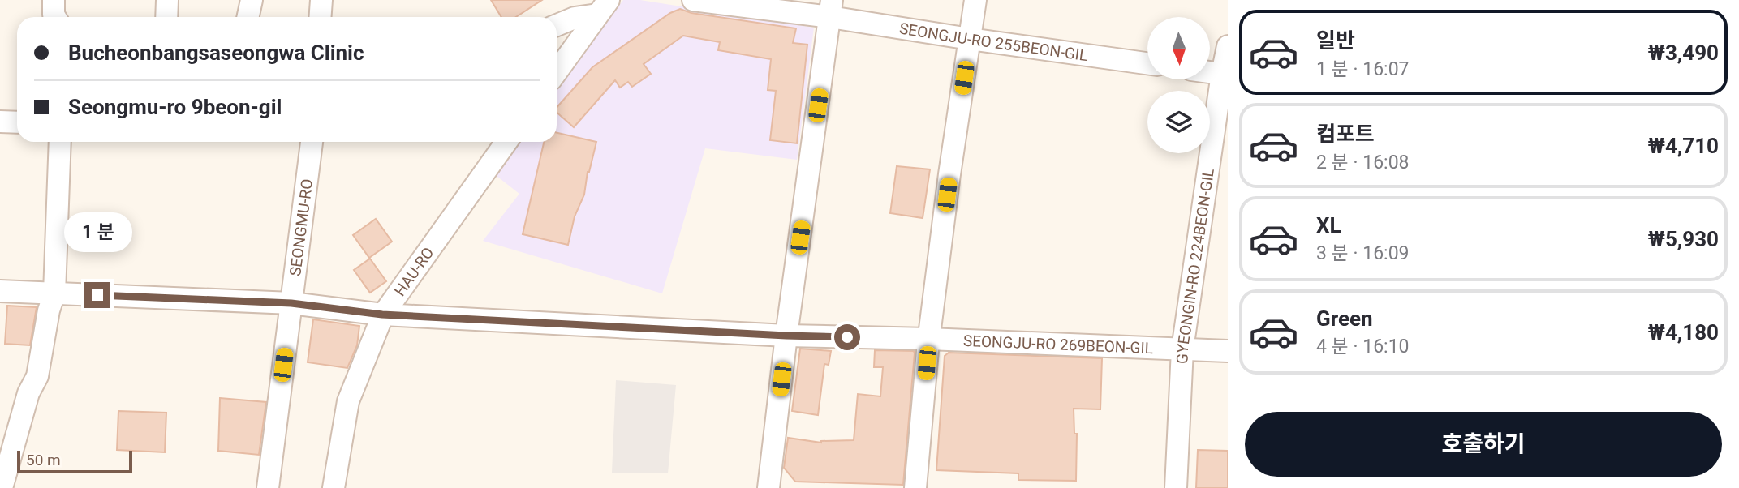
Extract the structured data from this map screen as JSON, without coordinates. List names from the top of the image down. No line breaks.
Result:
{"streets":{"street":["SEONGJU-RO 255BEON-GIL","SEONGMU-RO","GYEONGIN-RO 224BEON-GIL","HAU-RO","SEONGJU-RO 269BEON-GIL"]},"crossings":[["SEONGMU-RO","SEONGJU-RO 269BEON-GIL"],["GYEONGIN-RO 224BEON-GIL","SEONGJU-RO 269BEON-GIL"],["HAU-RO","SEONGJU-RO 269BEON-GIL"]],"scale_bar":"50 m","north":"bottom","page":{"list":[{"name":"일반","note":"1 분 · 16:07","value":"₩3,490"},{"name":"컴포트","note":"2 분 · 16:08","value":"₩4,710"},{"name":"XL","note":"3 분 · 16:09","value":"₩5,930"},{"name":"Green","note":"4 분 · 16:10","value":"₩4,180"}],"banner":["Bucheonbangsaseongwa Clinic","Seongmu-ro 9beon-gil"],"bubble":"1 분","buttons":"호출하기","scale":"50 m"}}
